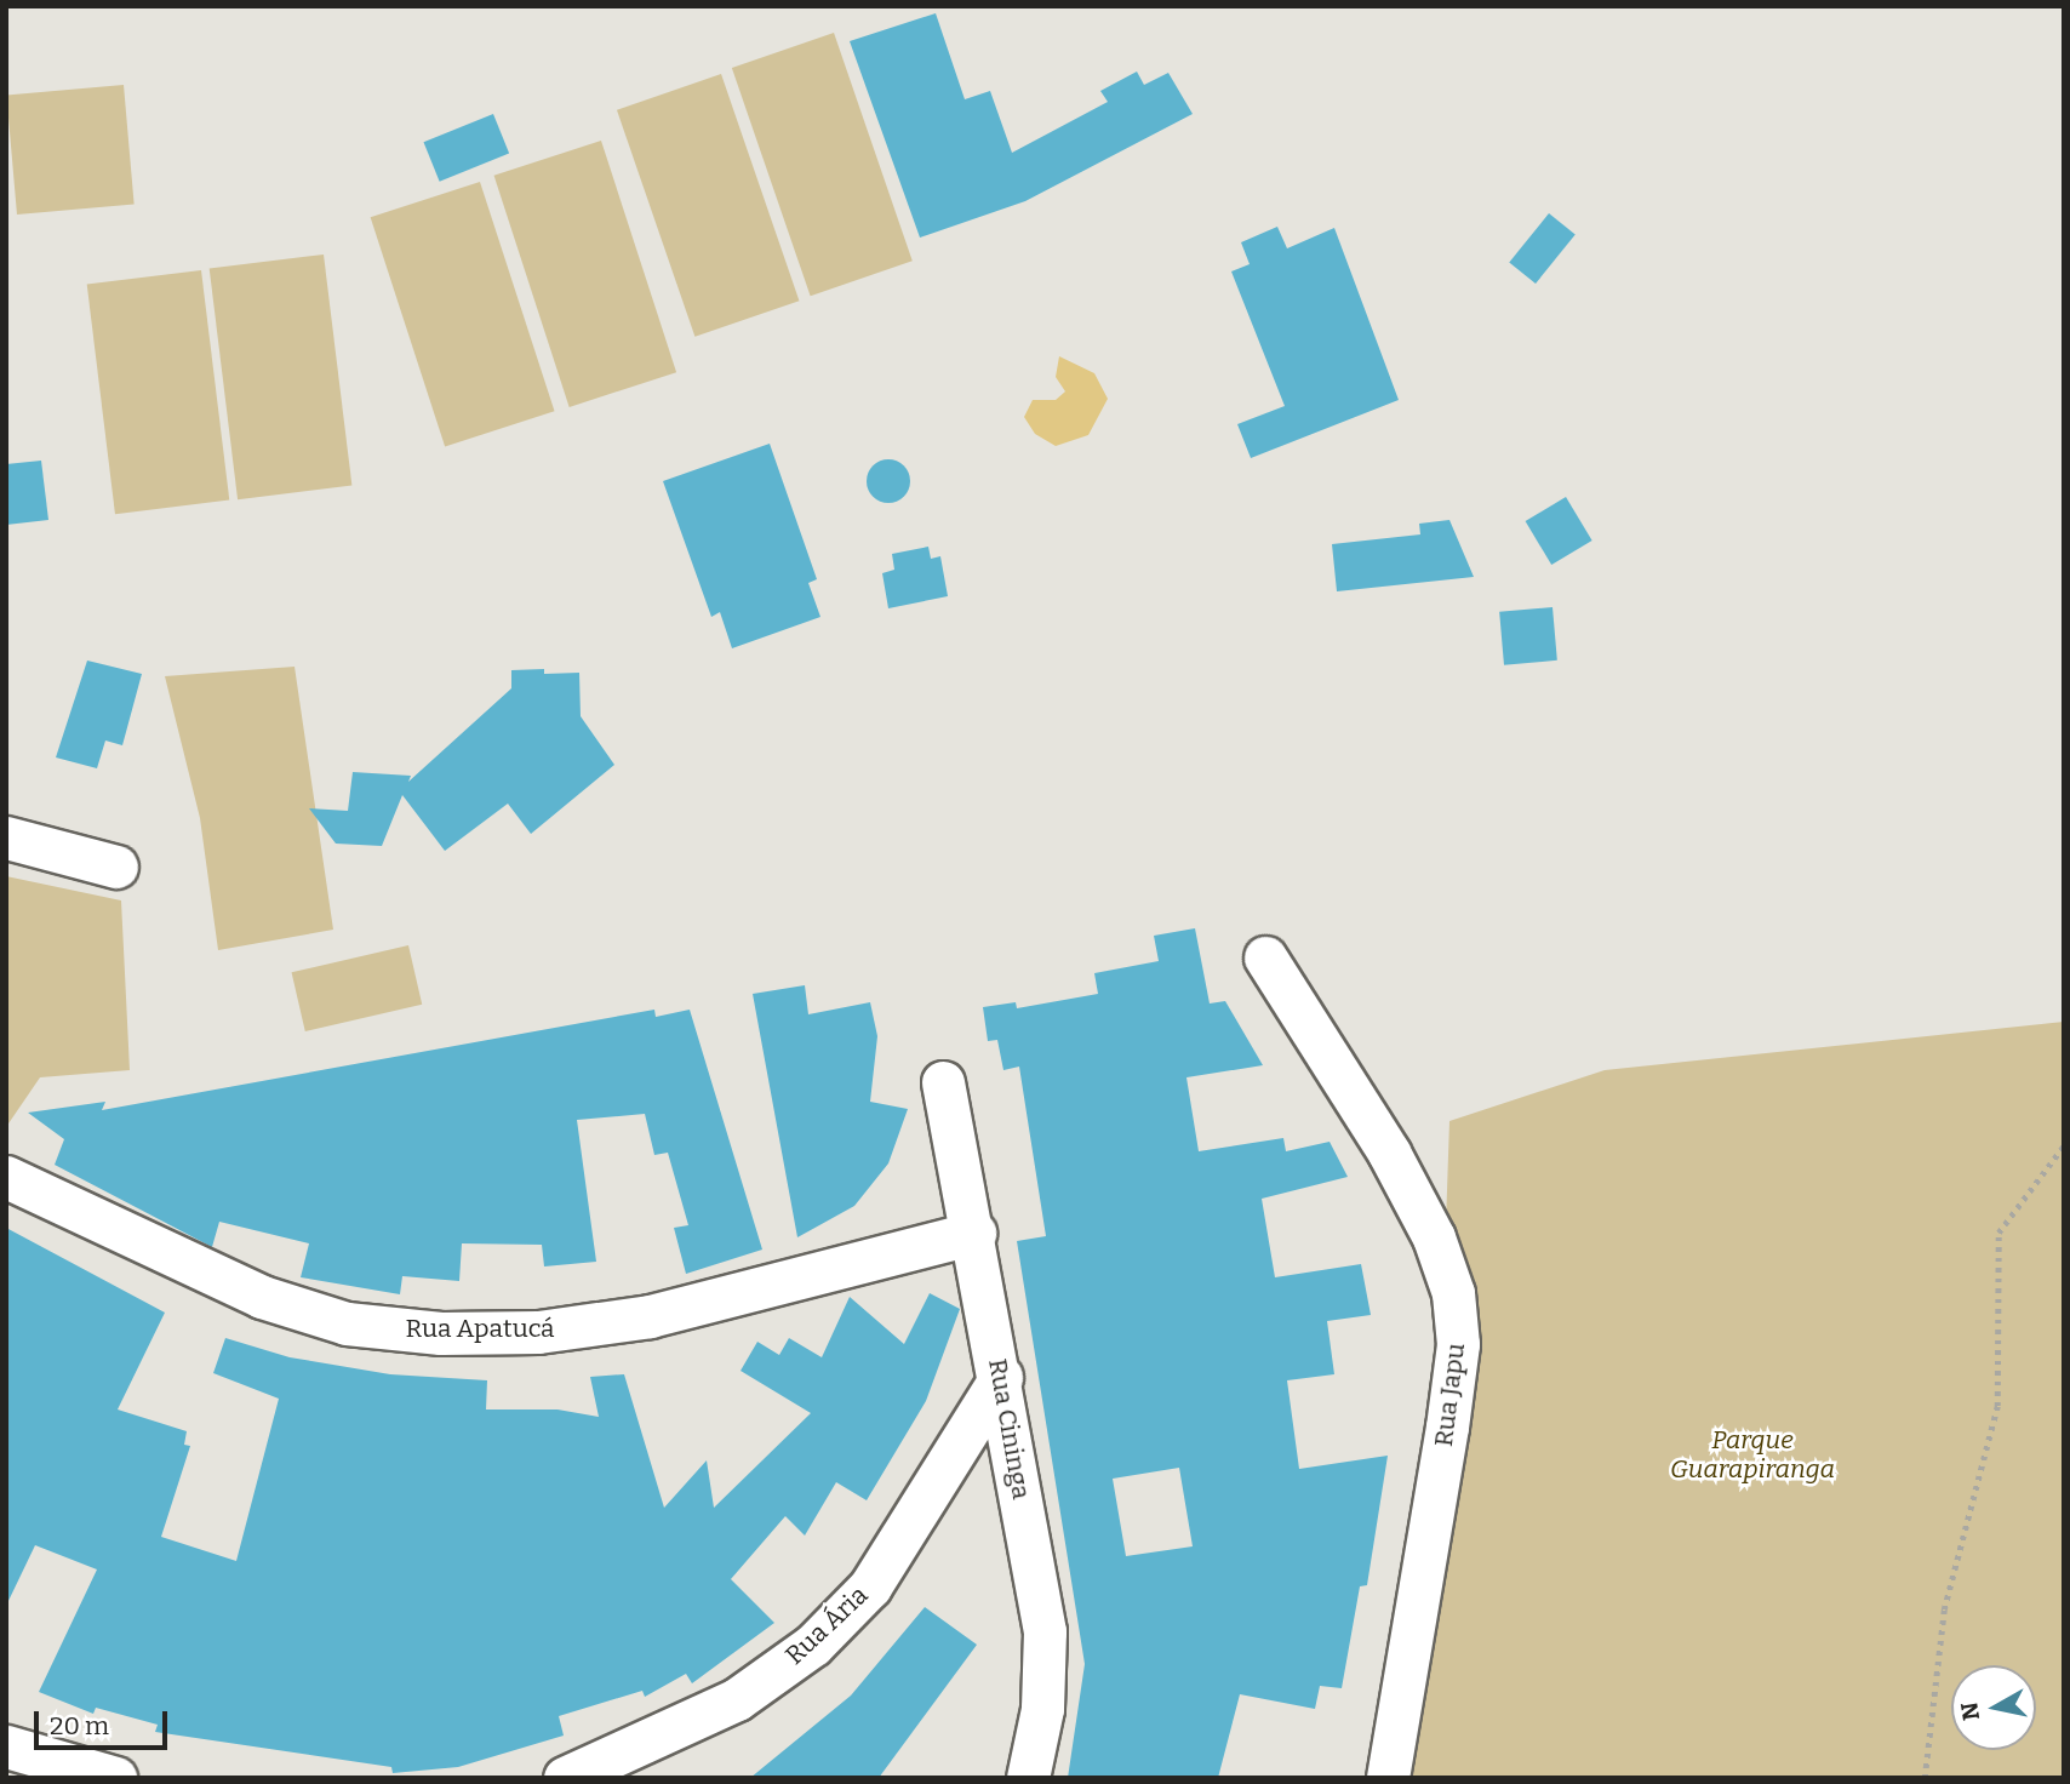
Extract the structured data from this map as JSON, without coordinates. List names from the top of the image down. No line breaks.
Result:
{"streets":{"street":["Rua Apatucá","Rua Japu","Rua Cininga","Rua Ária"]},"crossings":[["Rua Apatucá","Rua Cininga"],["Rua Cininga","Rua Ária"]],"parks":["Parque Guarapiranga"],"scale_bar":"20 m","north":"left"}
